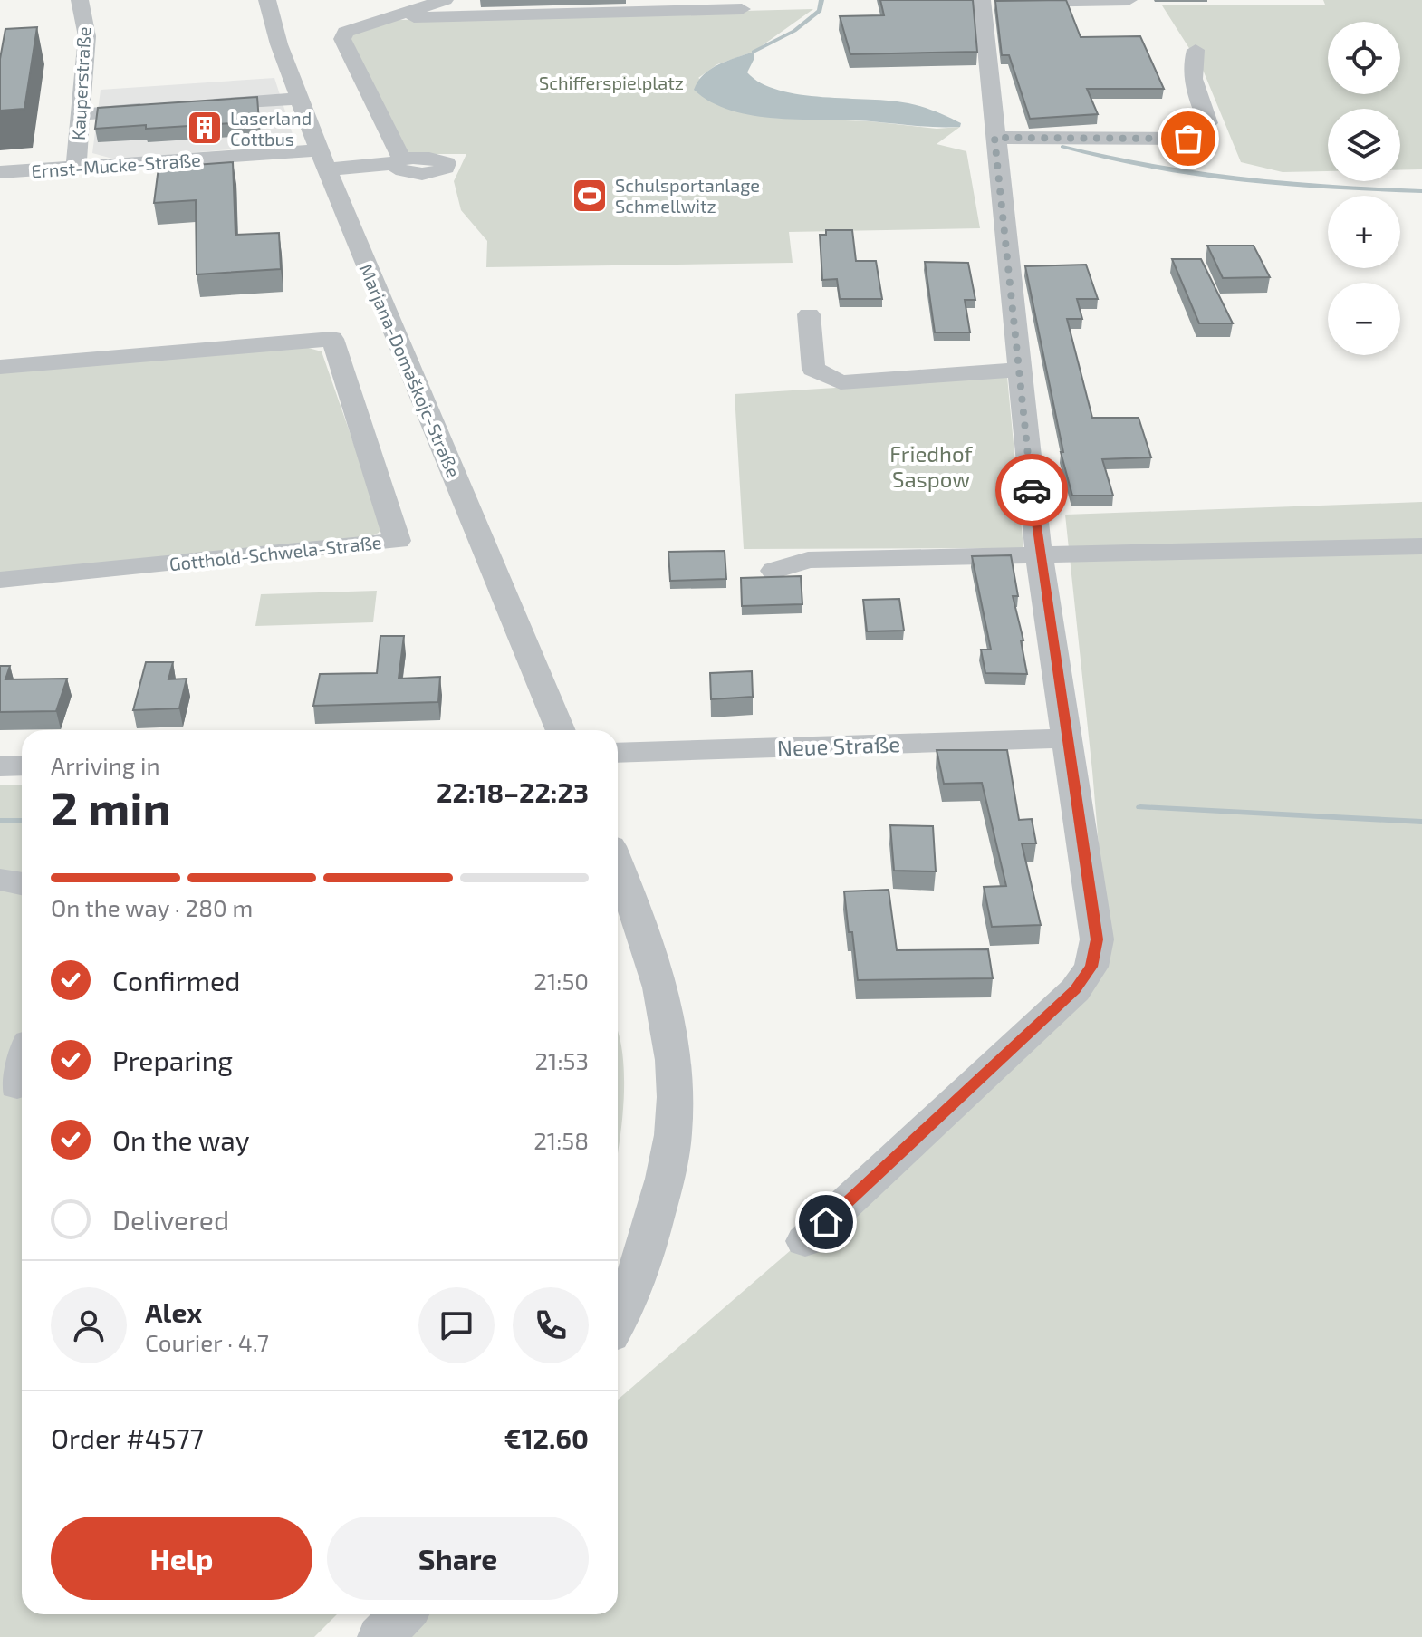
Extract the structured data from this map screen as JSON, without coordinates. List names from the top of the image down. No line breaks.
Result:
{"streets":{"street":["Kauperstraße","Ernst-Mucke-Straße","Marjana-Domaškojc-Straße","Gotthold-Schwela-Straße","Neue Straße"]},"crossings":[["Kauperstraße","Ernst-Mucke-Straße"],["Ernst-Mucke-Straße","Marjana-Domaškojc-Straße"]],"parks":["Schifferspielplatz","Friedhof Saspow"],"places":{"building":["Laserland Cottbus"],"sports":["Schulsportanlage Schmellwitz"]},"page":{"map_buttons":["+","−"],"heading":["2 min","Arriving in","22:18–22:23"],"panel":["Alex","Courier · 4.7","Order #4577","€12.60"],"bar":"On the way · 280 m","list":[["Confirmed","21:50"],["Preparing","21:53"],["On the way","21:58"],"Delivered"],"buttons":["Help","Share"]}}
